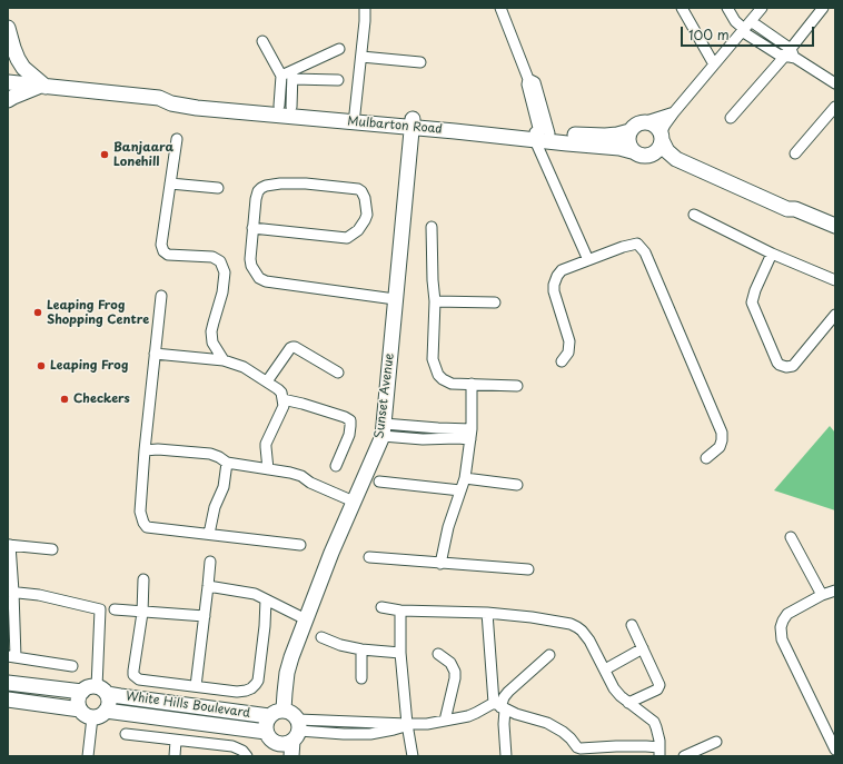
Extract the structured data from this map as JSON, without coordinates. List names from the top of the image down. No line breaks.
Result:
{"streets":{"street":["Mulbarton Road","Sunset Avenue","White Hills Boulevard"]},"crossings":[["Mulbarton Road","Sunset Avenue"],["Sunset Avenue","White Hills Boulevard"]],"places":["Banjaara Lonehill","Leaping Frog Shopping Centre","Leaping Frog","Checkers"],"scale_bar":"100 m"}
